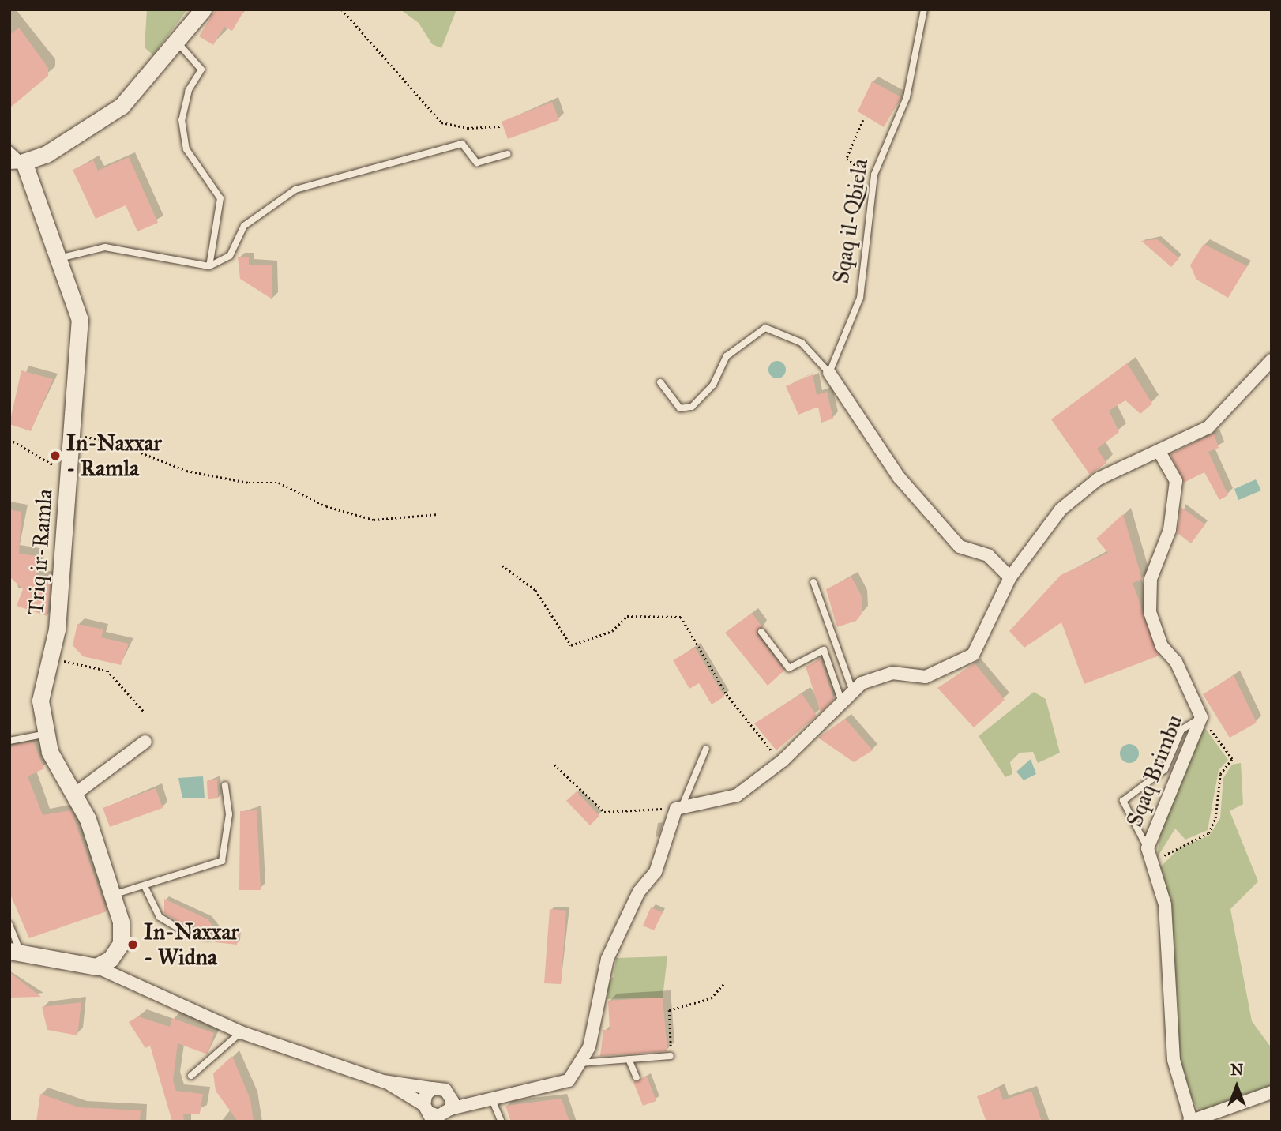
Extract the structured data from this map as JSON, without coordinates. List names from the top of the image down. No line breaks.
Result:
{"streets":{"main road":["Triq ir-Ramla"],"street":["Sqaq Brimbu"],"lane":["Sqaq il-Qbiela"]},"places":["In-Naxxar - Ramla","In-Naxxar - Widna"],"north":"top"}
